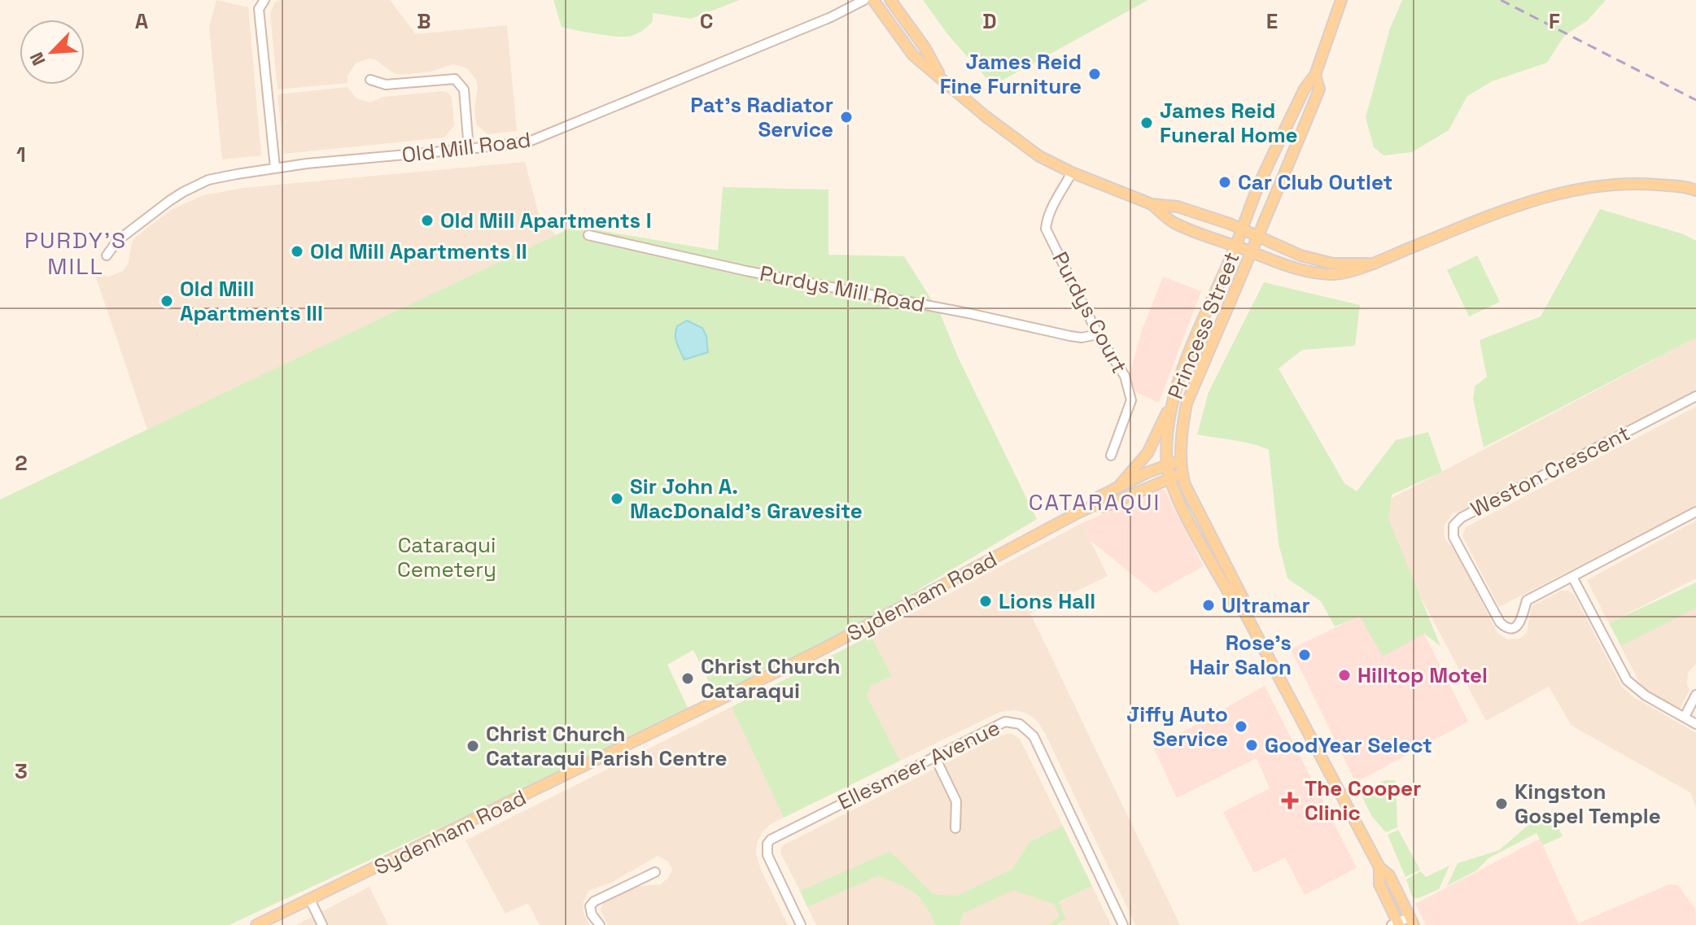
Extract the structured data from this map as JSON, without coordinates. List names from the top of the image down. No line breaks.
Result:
{"streets":{"main road":["Princess Street","Sydenham Road"],"street":["Old Mill Road","Purdys Mill Road","Purdys Court","Weston Crescent","Ellesmeer Avenue"]},"crossings":[["Purdys Mill Road","Purdys Court"],["Princess Street","Sydenham Road"]],"districts":["PURDY'S MILL","CATARAQUI"],"parks":["Cataraqui Cemetery"],"places":{"other":["James Reid Fine Furniture","Pat's Radiator Service","James Reid Funeral Home","Car Club Outlet","Old Mill Apartments I","Old Mill Apartments II","Old Mill Apartments III","Sir John A. MacDonald's Gravesite","Lions Hall","Ultramar","Rose's Hair Salon","Hilltop Motel","Christ Church Cataraqui","Jiffy Auto Service","GoodYear Select","Christ Church Cataraqui Parish Centre","Kingston Gospel Temple"],"health":["The Cooper Clinic"]},"north":"bottom left","grid":{"columns":["A","B","C","D","E","F"],"rows":["1","2","3"]}}
